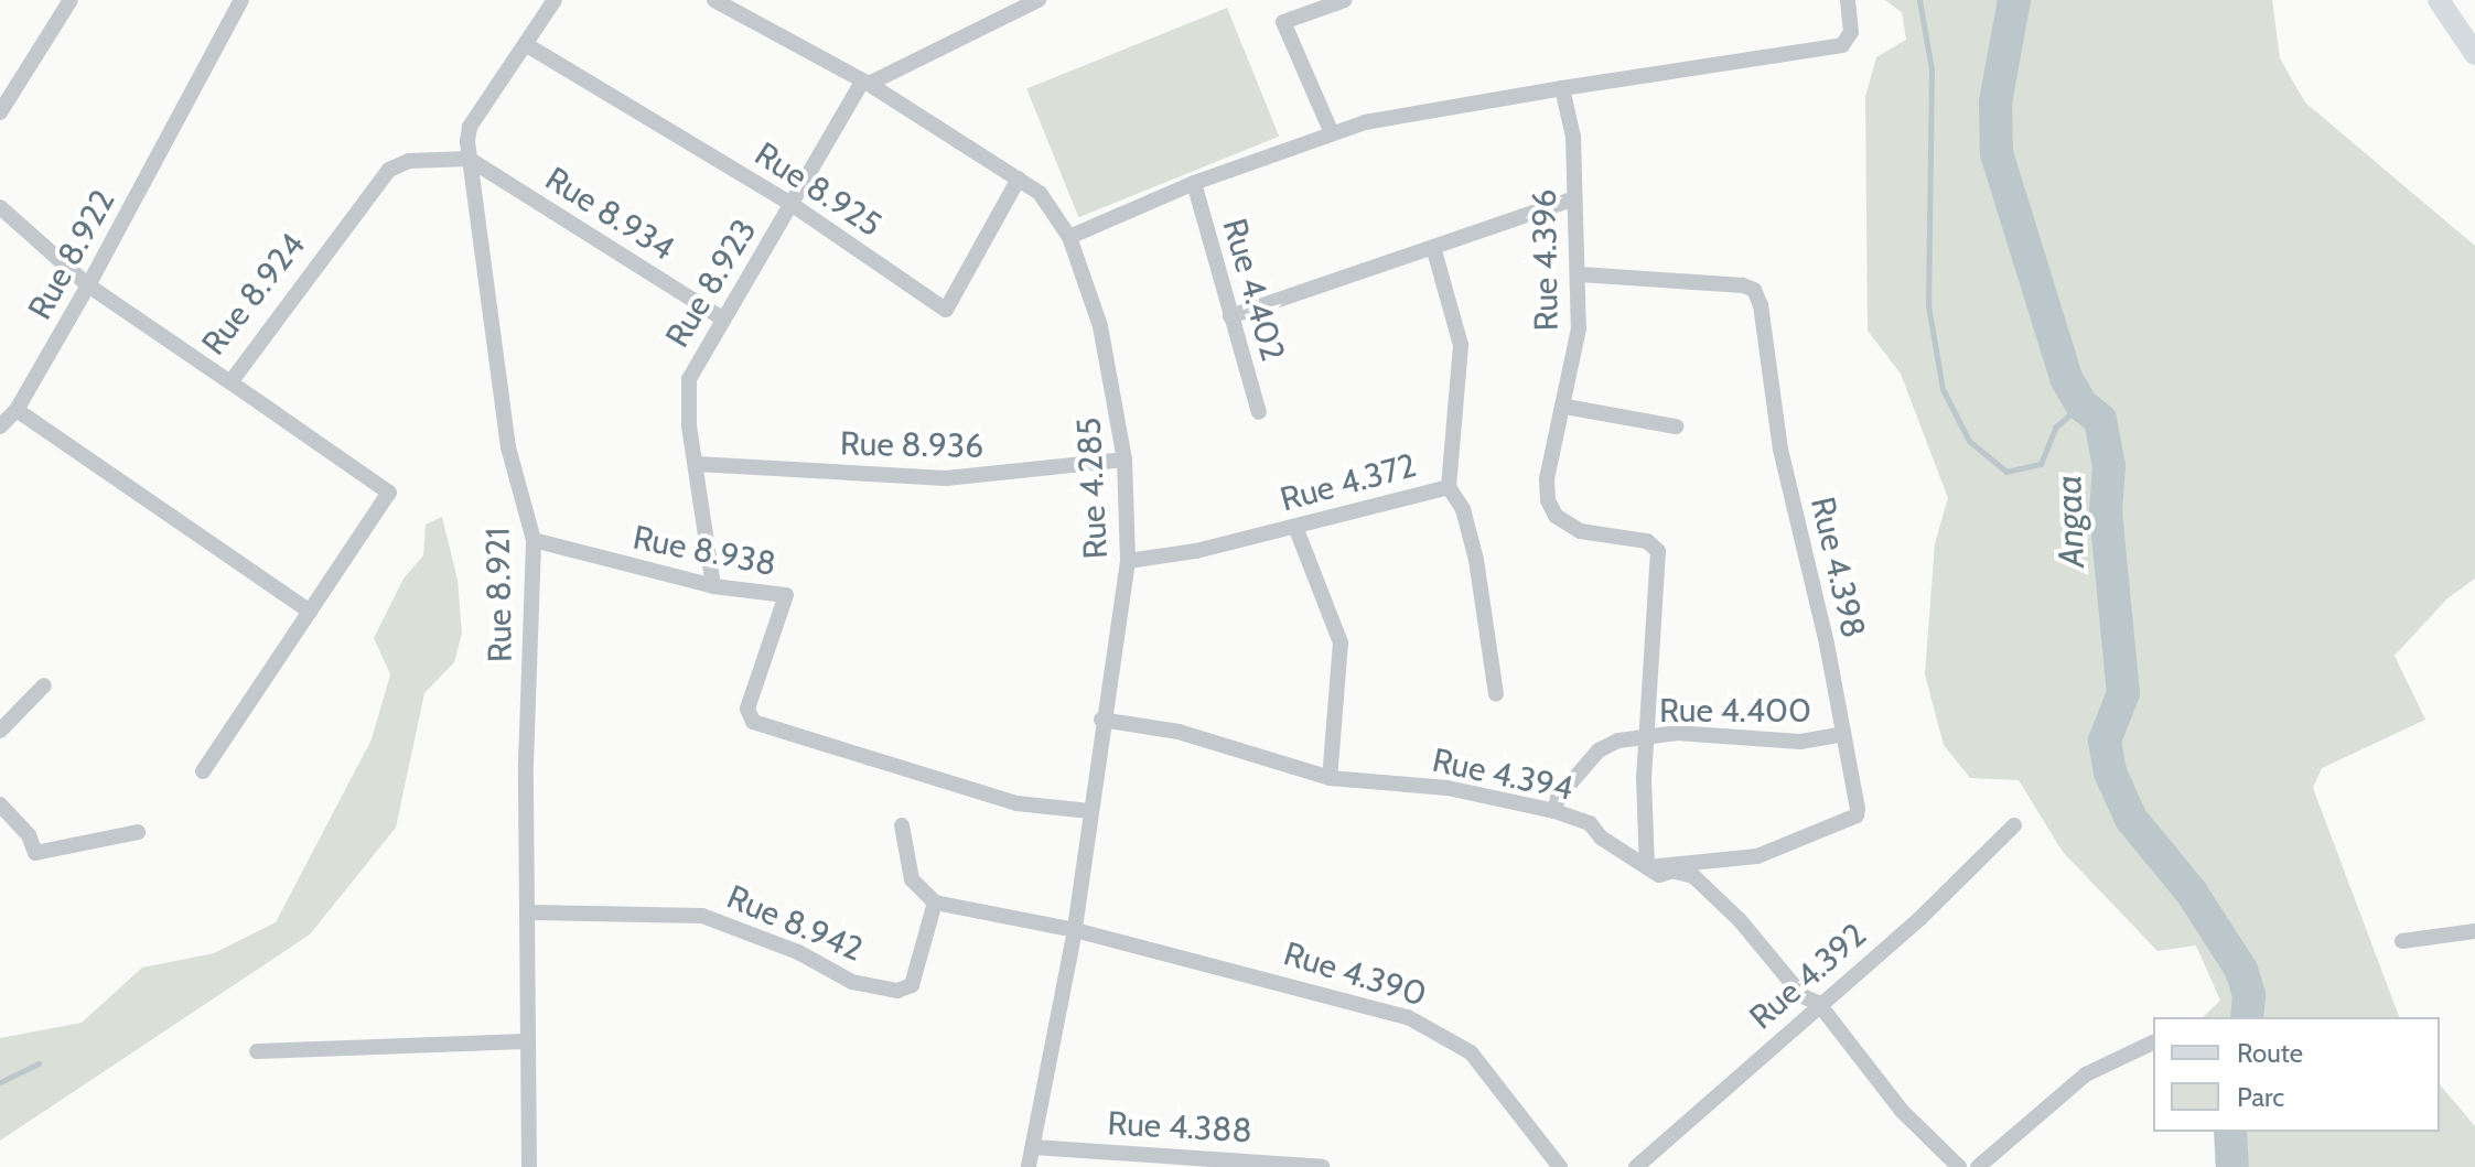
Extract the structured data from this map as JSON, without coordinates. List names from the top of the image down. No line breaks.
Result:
{"streets":{"street":["Rue 8.925","Rue 8.934","Rue 8.922","Rue 4.396","Rue 8.923","Rue 4.402","Rue 8.924","Rue 8.936","Rue 4.372","Rue 4.285","Rue 8.938","Rue 4.398","Rue 8.921","Rue 4.400","Rue 4.394","Rue 8.942","Rue 4.390","Rue 4.392","Rue 4.388"]},"crossings":[["Rue 8.925","Rue 8.923"],["Rue 8.925","Rue 4.285"],["Rue 8.925","Rue 8.921"],["Rue 8.934","Rue 8.923"],["Rue 8.934","Rue 8.924"],["Rue 8.934","Rue 8.921"],["Rue 8.922","Rue 8.924"],["Rue 4.396","Rue 4.398"],["Rue 4.396","Rue 4.400"],["Rue 4.396","Rue 4.394"],["Rue 8.923","Rue 8.936"],["Rue 8.923","Rue 4.285"],["Rue 8.923","Rue 8.938"],["Rue 8.924","Rue 8.921"],["Rue 8.936","Rue 4.285"],["Rue 4.372","Rue 4.285"],["Rue 4.285","Rue 8.938"],["Rue 4.285","Rue 4.394"],["Rue 4.285","Rue 4.390"],["Rue 4.285","Rue 4.388"],["Rue 8.938","Rue 8.921"],["Rue 4.398","Rue 4.400"],["Rue 4.398","Rue 4.394"],["Rue 8.921","Rue 8.942"],["Rue 4.400","Rue 4.394"],["Rue 4.394","Rue 4.392"]],"water":["Angaa"],"legend":["Route","Parc"]}
